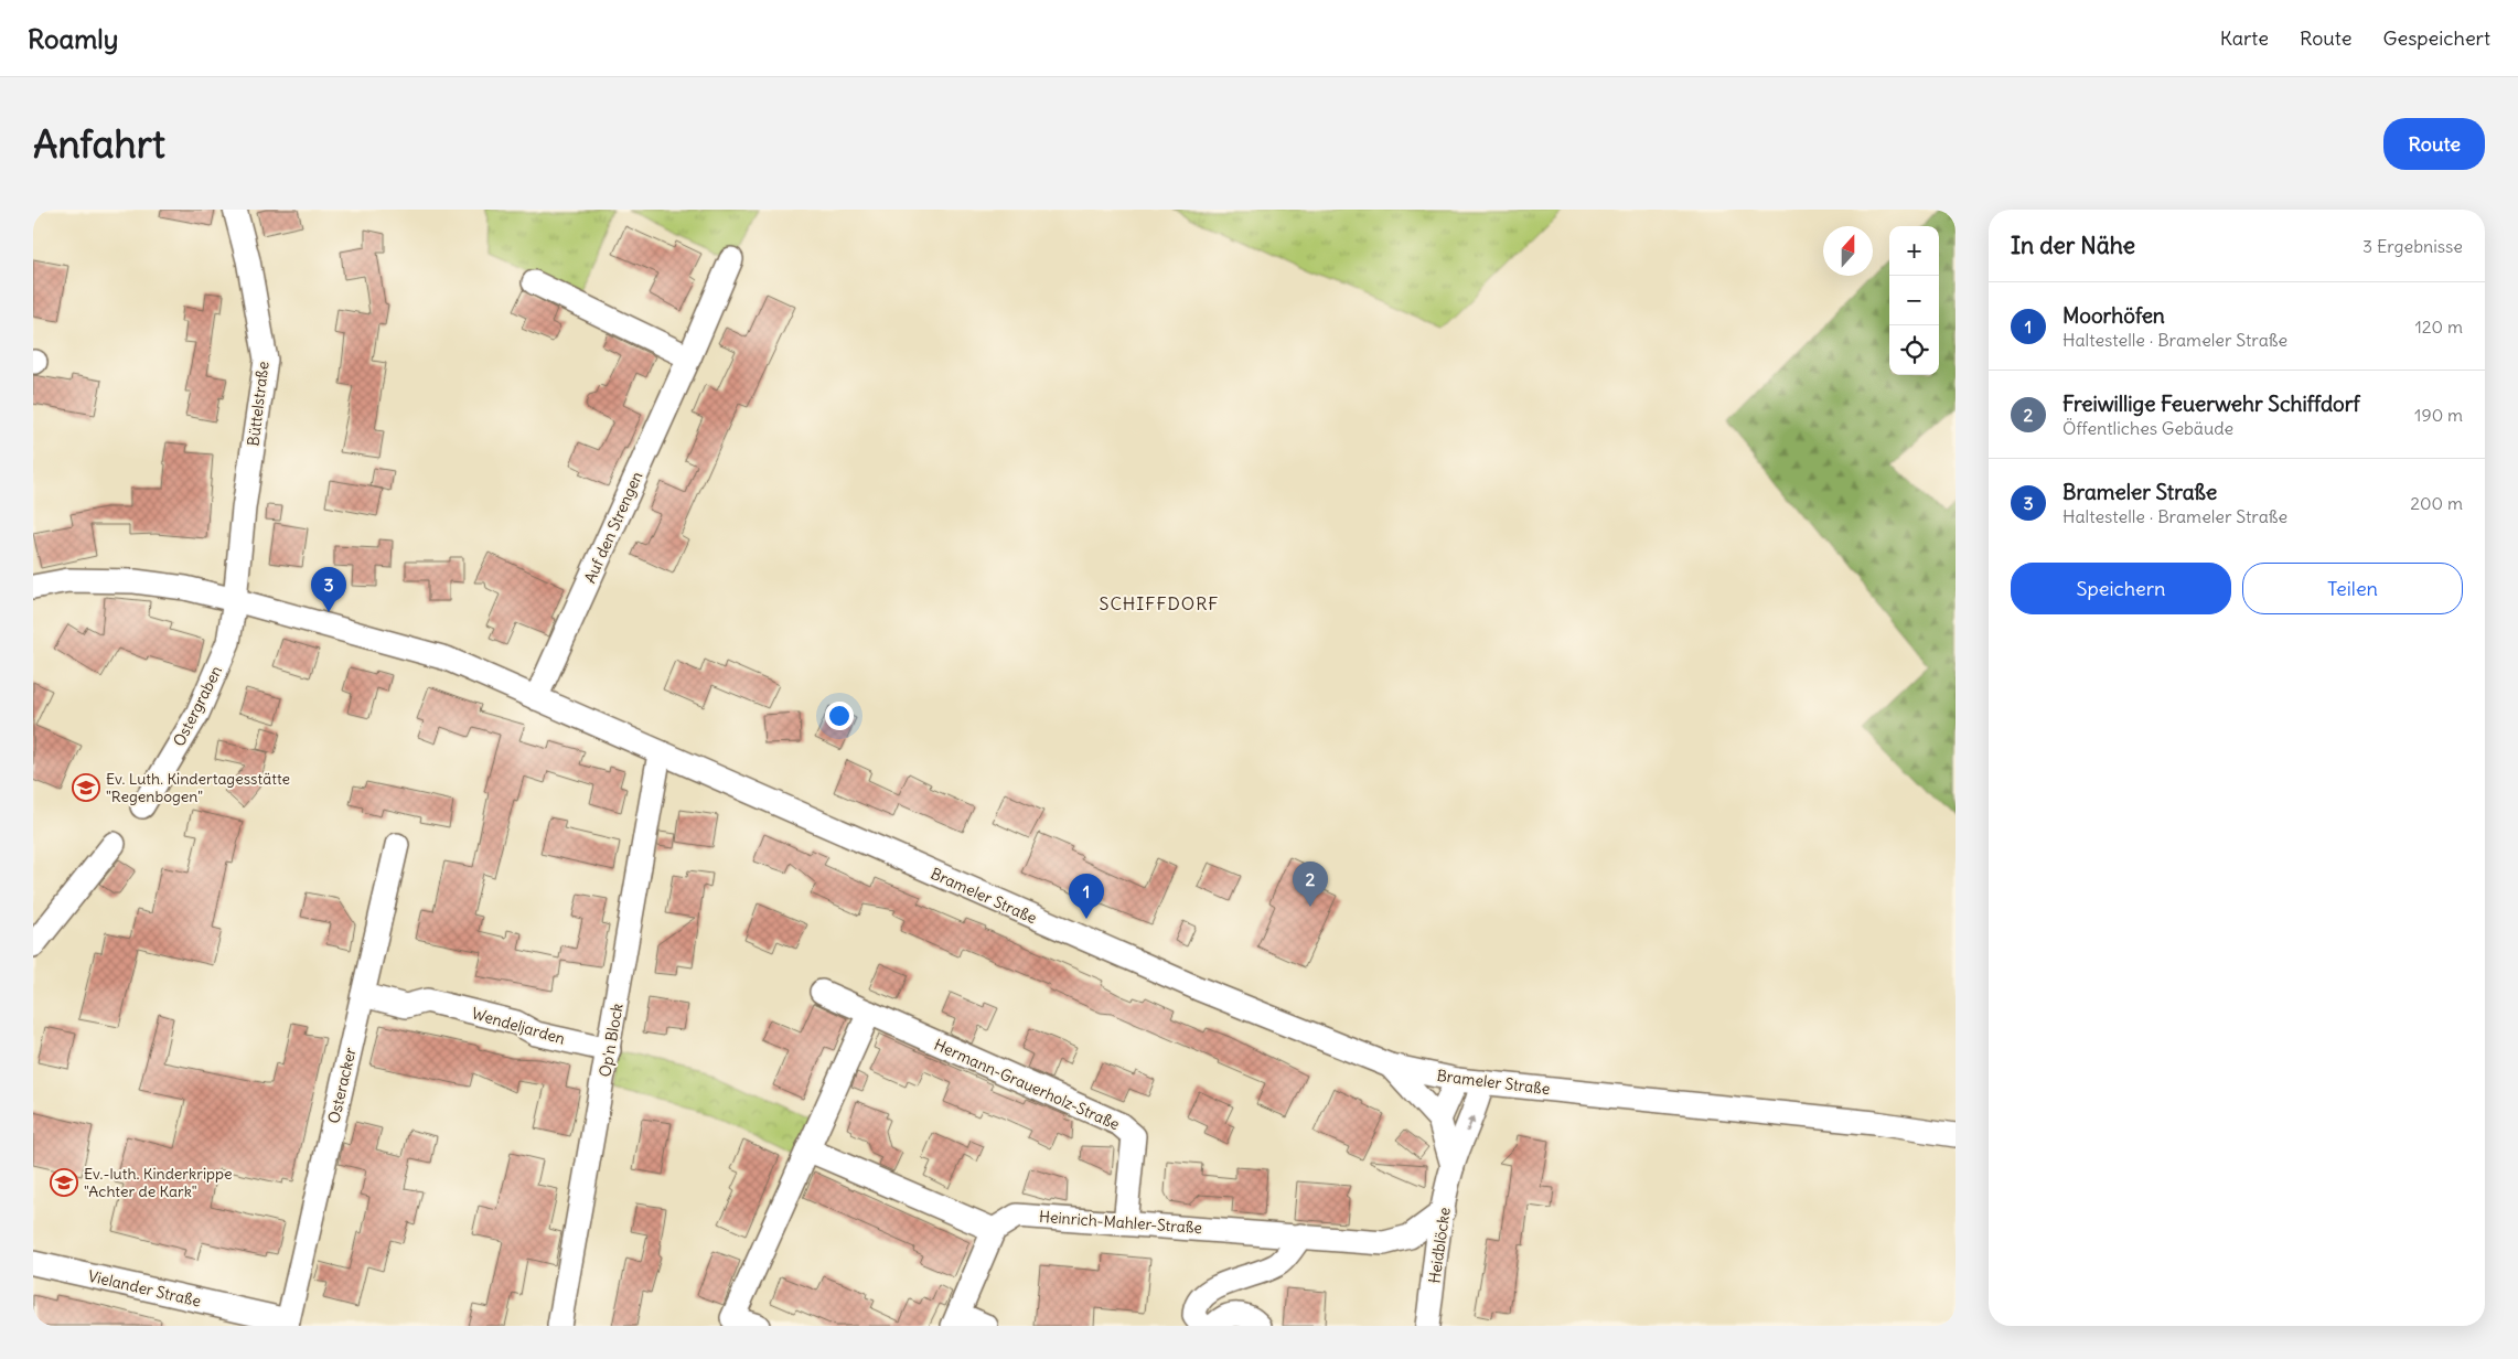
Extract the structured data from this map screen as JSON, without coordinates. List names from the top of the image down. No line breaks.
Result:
{"streets":{"street":["Büttelstraße","Auf den Strengen","Ostergraben","Brameler Straße","Wendeljarden","Op'n Block","Hermann-Grauerholz-Straße","Osteracker","Heinrich-Mahler-Straße","Heidblöcke","Vielander Straße"]},"crossings":[["Büttelstraße","Ostergraben"],["Büttelstraße","Brameler Straße"],["Auf den Strengen","Brameler Straße"],["Ostergraben","Brameler Straße"],["Brameler Straße","Op'n Block"],["Brameler Straße","Heidblöcke"],["Wendeljarden","Op'n Block"],["Wendeljarden","Osteracker"],["Hermann-Grauerholz-Straße","Heinrich-Mahler-Straße"],["Osteracker","Vielander Straße"],["Heinrich-Mahler-Straße","Heidblöcke"]],"districts":["SCHIFFDORF"],"places":{"school or university":["Ev. Luth. Kindertagesstätte \"Regenbogen\"","Ev.-luth. Kinderkrippe \"Achter de Kark\""]},"north":"top","page":{"header":"Roamly","nav":["Karte","Route","Gespeichert"],"buttons":["Route",["Speichern","Teilen"]],"title":"Anfahrt","heading":["In der Nähe","3 Ergebnisse"],"map_buttons":["+","−"],"list":[{"mark":"1","name":"Moorhöfen","note":"Haltestelle · Brameler Straße","value":"120 m"},{"mark":"2","name":"Freiwillige Feuerwehr Schiffdorf","note":"Öffentliches Gebäude","value":"190 m"},{"mark":"3","name":"Brameler Straße","note":"Haltestelle · Brameler Straße","value":"200 m"}],"pins":["3","2","1"]}}
